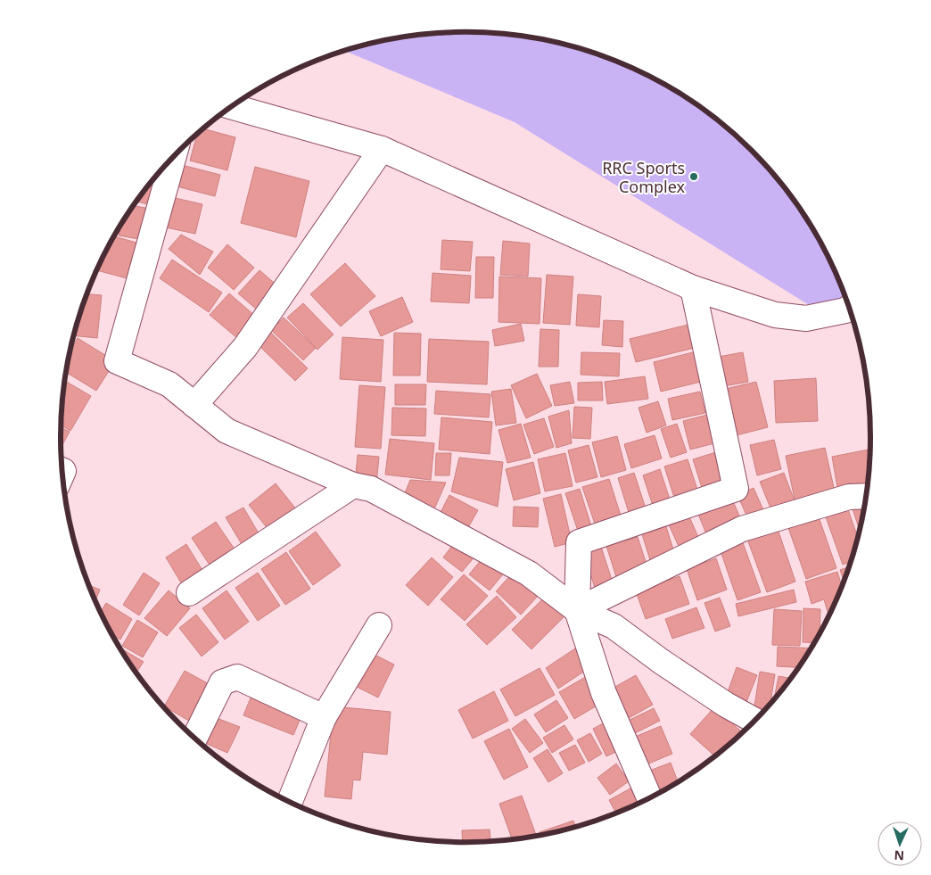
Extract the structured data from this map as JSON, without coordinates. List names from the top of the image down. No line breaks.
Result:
{"places":["RRC Sports Complex"],"north":"bottom"}
